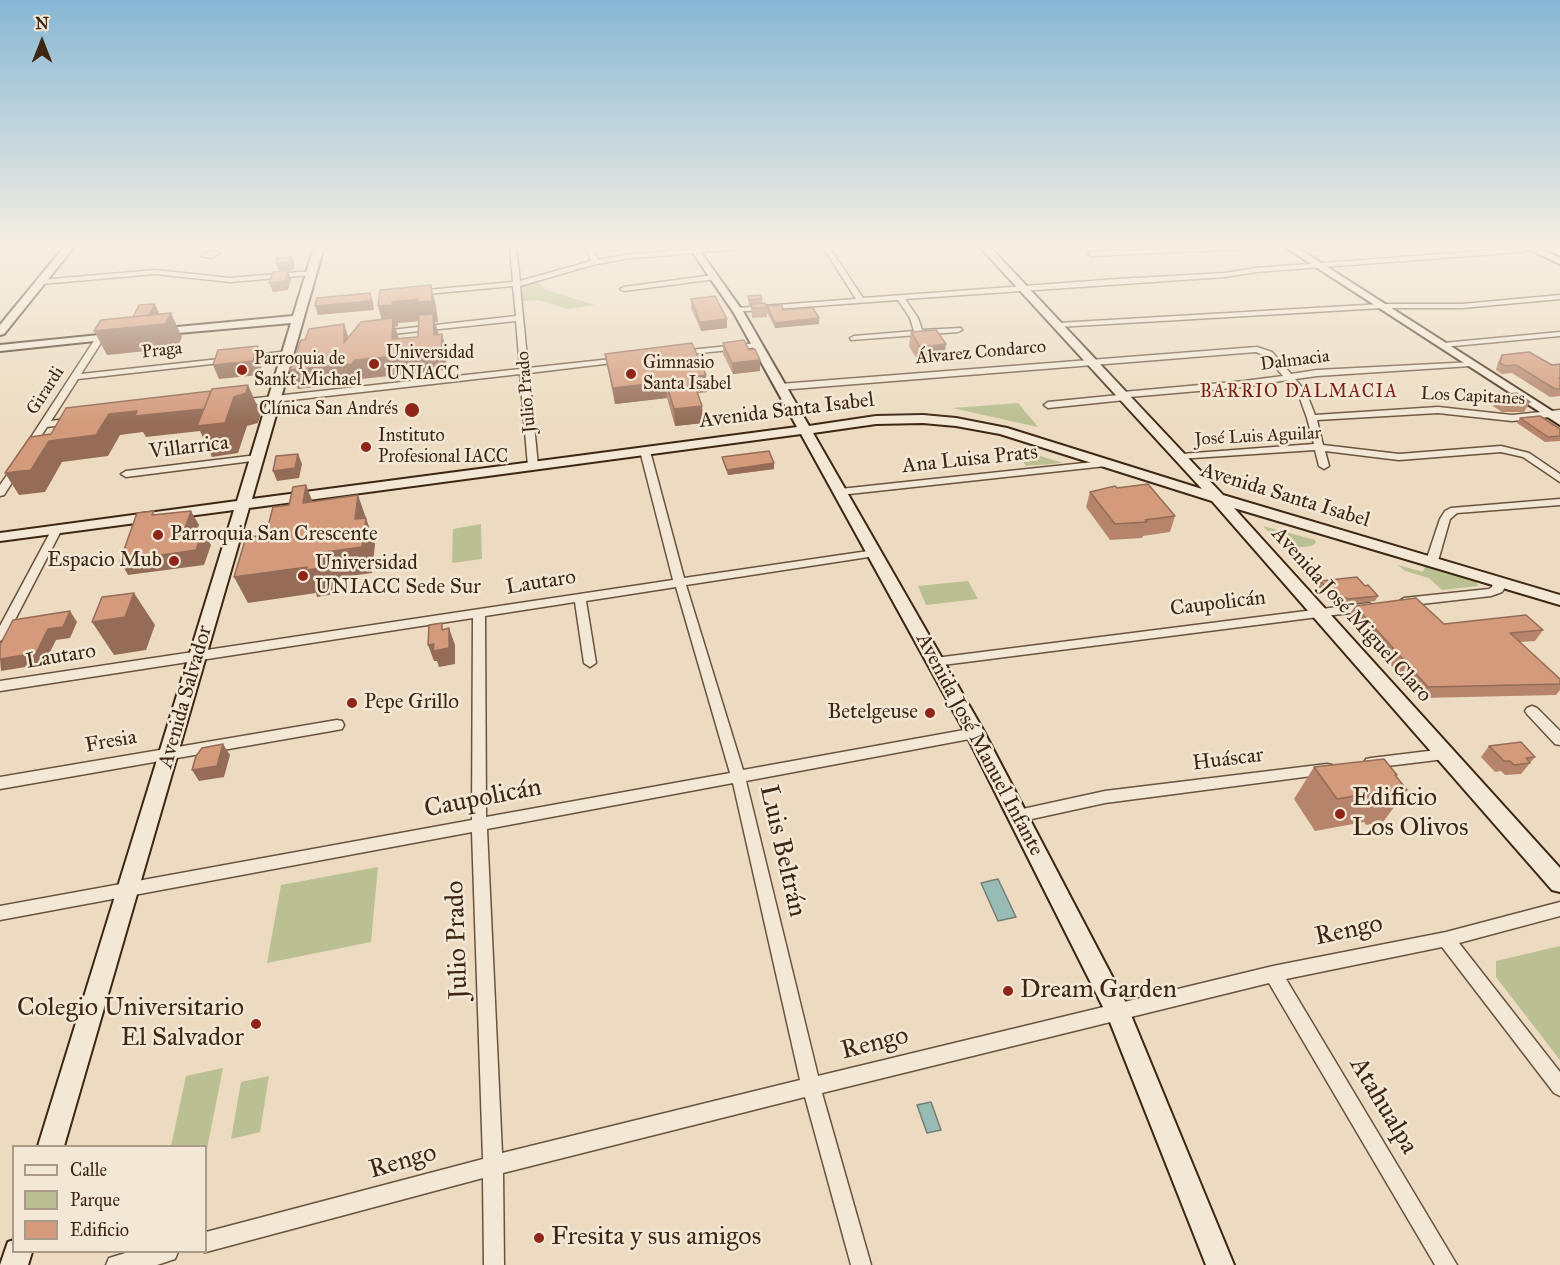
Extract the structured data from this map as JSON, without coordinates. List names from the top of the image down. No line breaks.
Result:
{"streets":{"main road":["Avenida Santa Isabel","Avenida José Miguel Claro","Avenida Salvador","Avenida José Manuel Infante"],"street":["Praga","Álvarez Condarco","Dalmacia","Girardi","Julio Prado","Los Capitanes","José Luis Aguilar","Villarrica","Ana Luisa Prats","Lautaro","Caupolicán","Fresia","Huáscar","Luis Beltrán","Rengo","Atahualpa"]},"crossings":[["Praga","Girardi"],["Praga","Avenida Salvador"],["Álvarez Condarco","Dalmacia"],["Álvarez Condarco","Avenida José Miguel Claro"],["Álvarez Condarco","Avenida José Manuel Infante"],["Dalmacia","Avenida José Miguel Claro"],["Julio Prado","Avenida Santa Isabel"],["Julio Prado","Lautaro"],["Julio Prado","Caupolicán"],["Julio Prado","Rengo"],["Avenida Santa Isabel","Ana Luisa Prats"],["Avenida Santa Isabel","Caupolicán"],["Avenida Santa Isabel","Avenida José Miguel Claro"],["Avenida Santa Isabel","Avenida Salvador"],["Avenida Santa Isabel","Avenida José Manuel Infante"],["Avenida Santa Isabel","Luis Beltrán"],["José Luis Aguilar","Avenida José Miguel Claro"],["Villarrica","Avenida Salvador"],["Ana Luisa Prats","Avenida José Manuel Infante"],["Lautaro","Avenida Salvador"],["Lautaro","Avenida José Manuel Infante"],["Lautaro","Luis Beltrán"],["Caupolicán","Avenida José Miguel Claro"],["Caupolicán","Avenida Salvador"],["Caupolicán","Avenida José Manuel Infante"],["Caupolicán","Luis Beltrán"],["Avenida José Miguel Claro","Huáscar"],["Avenida Salvador","Fresia"],["Avenida José Manuel Infante","Huáscar"],["Avenida José Manuel Infante","Rengo"],["Luis Beltrán","Rengo"],["Rengo","Atahualpa"]],"districts":["BARRIO DALMACIA"],"places":["Universidad UNIACC","Parroquia de Sankt Michael","Gimnasio Santa Isabel","Clínica San Andrés","Instituto Profesional IACC","Parroquia San Crescente","Espacio Mub","Universidad UNIACC Sede Sur","Pepe Grillo","Betelgeuse","Edificio Los Olivos","Dream Garden","Colegio Universitario El Salvador","Fresita y sus amigos"],"legend":["Calle","Parque","Edificio"],"north":"top"}
